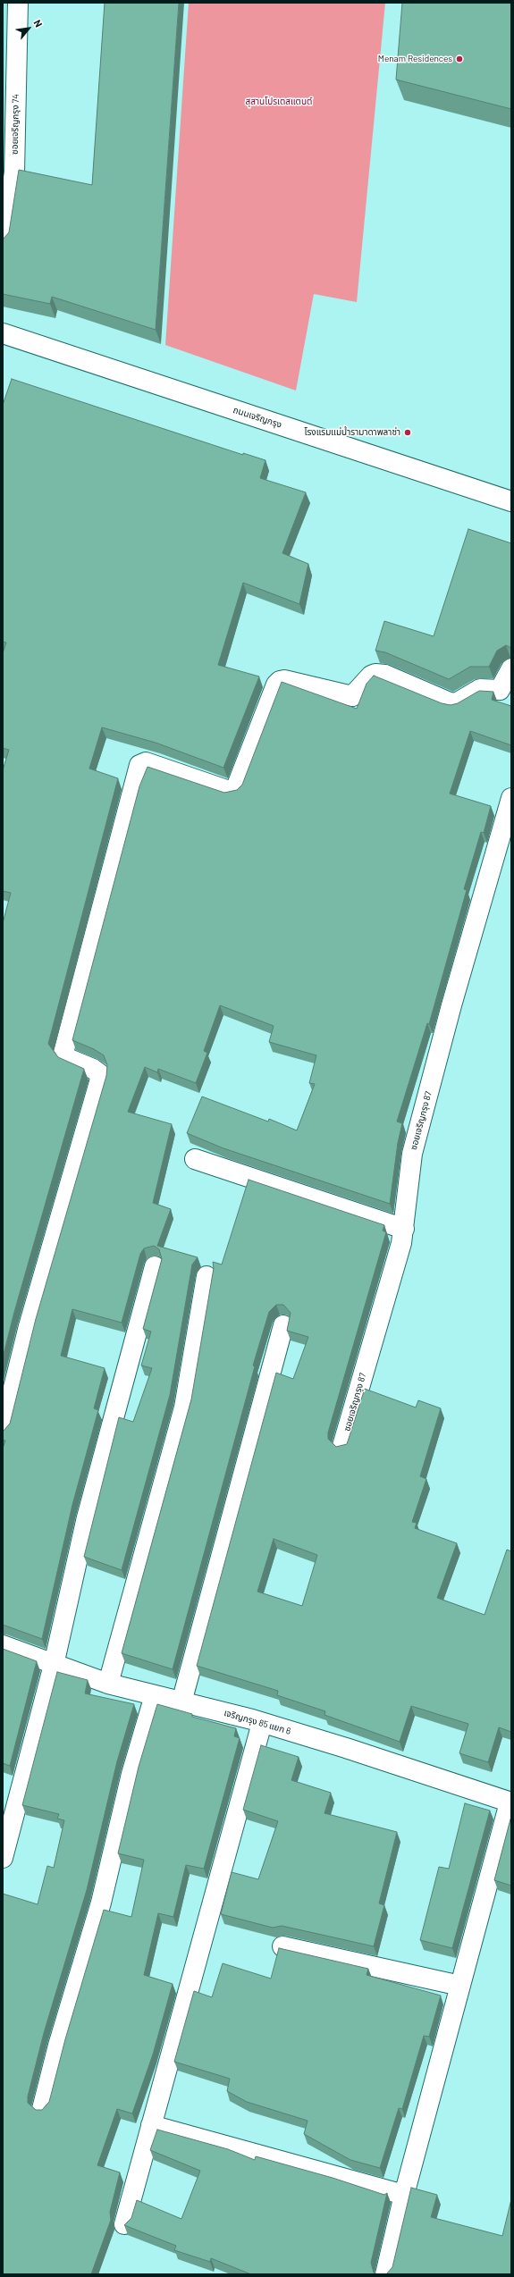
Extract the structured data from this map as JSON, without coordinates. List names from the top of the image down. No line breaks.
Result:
{"streets":{"street":["ซอยเจริญกรุง 74","ถนนเจริญกรุง","ซอยเจริญกรุง 87","เจริญกรุง 85 แยก 6"]},"parks":["สุสานโปรเตสแตนต์"],"places":["Menam Residences","โรงแรมแม่น้ำรามาดาพลาซ่า"],"north":"top right"}
